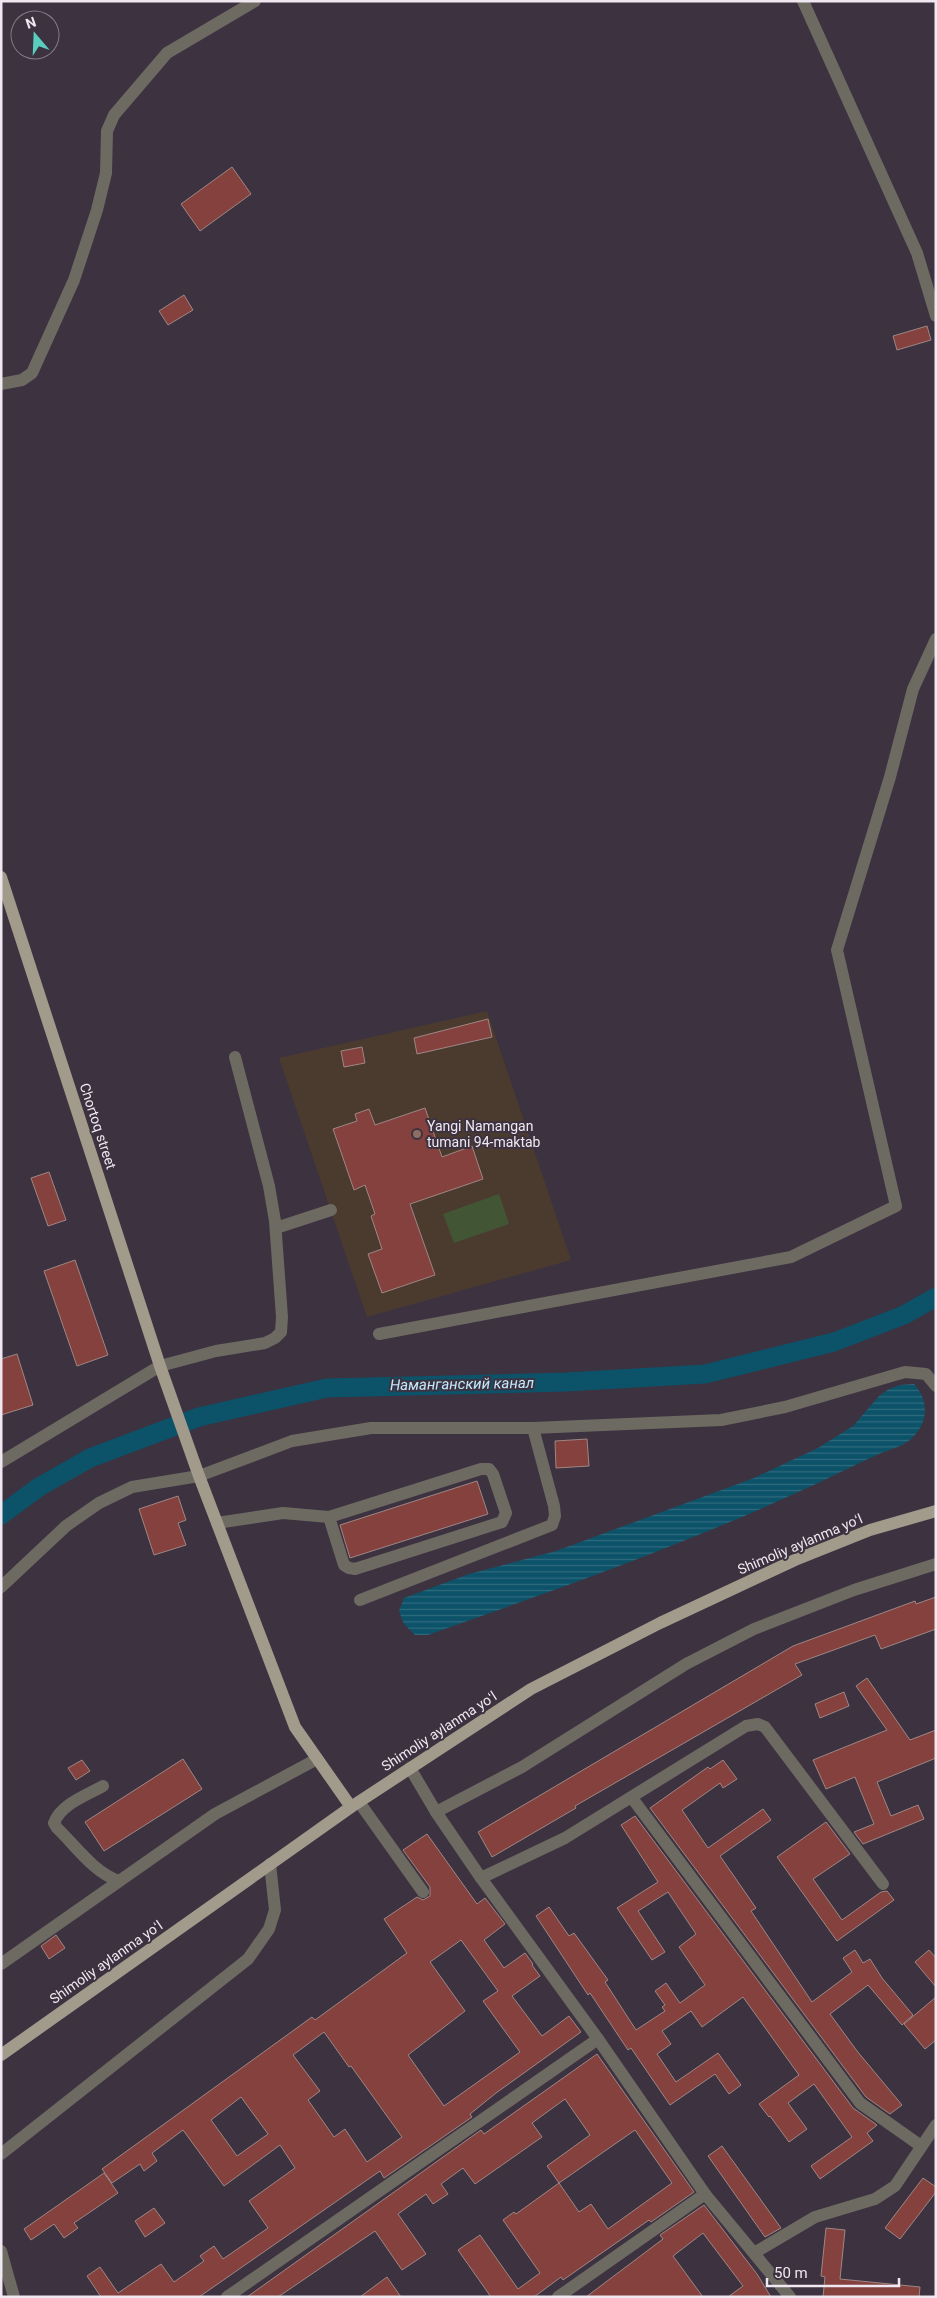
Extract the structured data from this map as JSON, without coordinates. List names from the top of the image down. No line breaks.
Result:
{"streets":{"main road":["Chortoq street","Shimoliy aylanma yoʻl"]},"crossings":[["Chortoq street","Shimoliy aylanma yoʻl"]],"water":["Наманганский канал"],"places":["Yangi Namangan tumani 94-maktab"],"scale_bar":"50 m","north":"top"}
